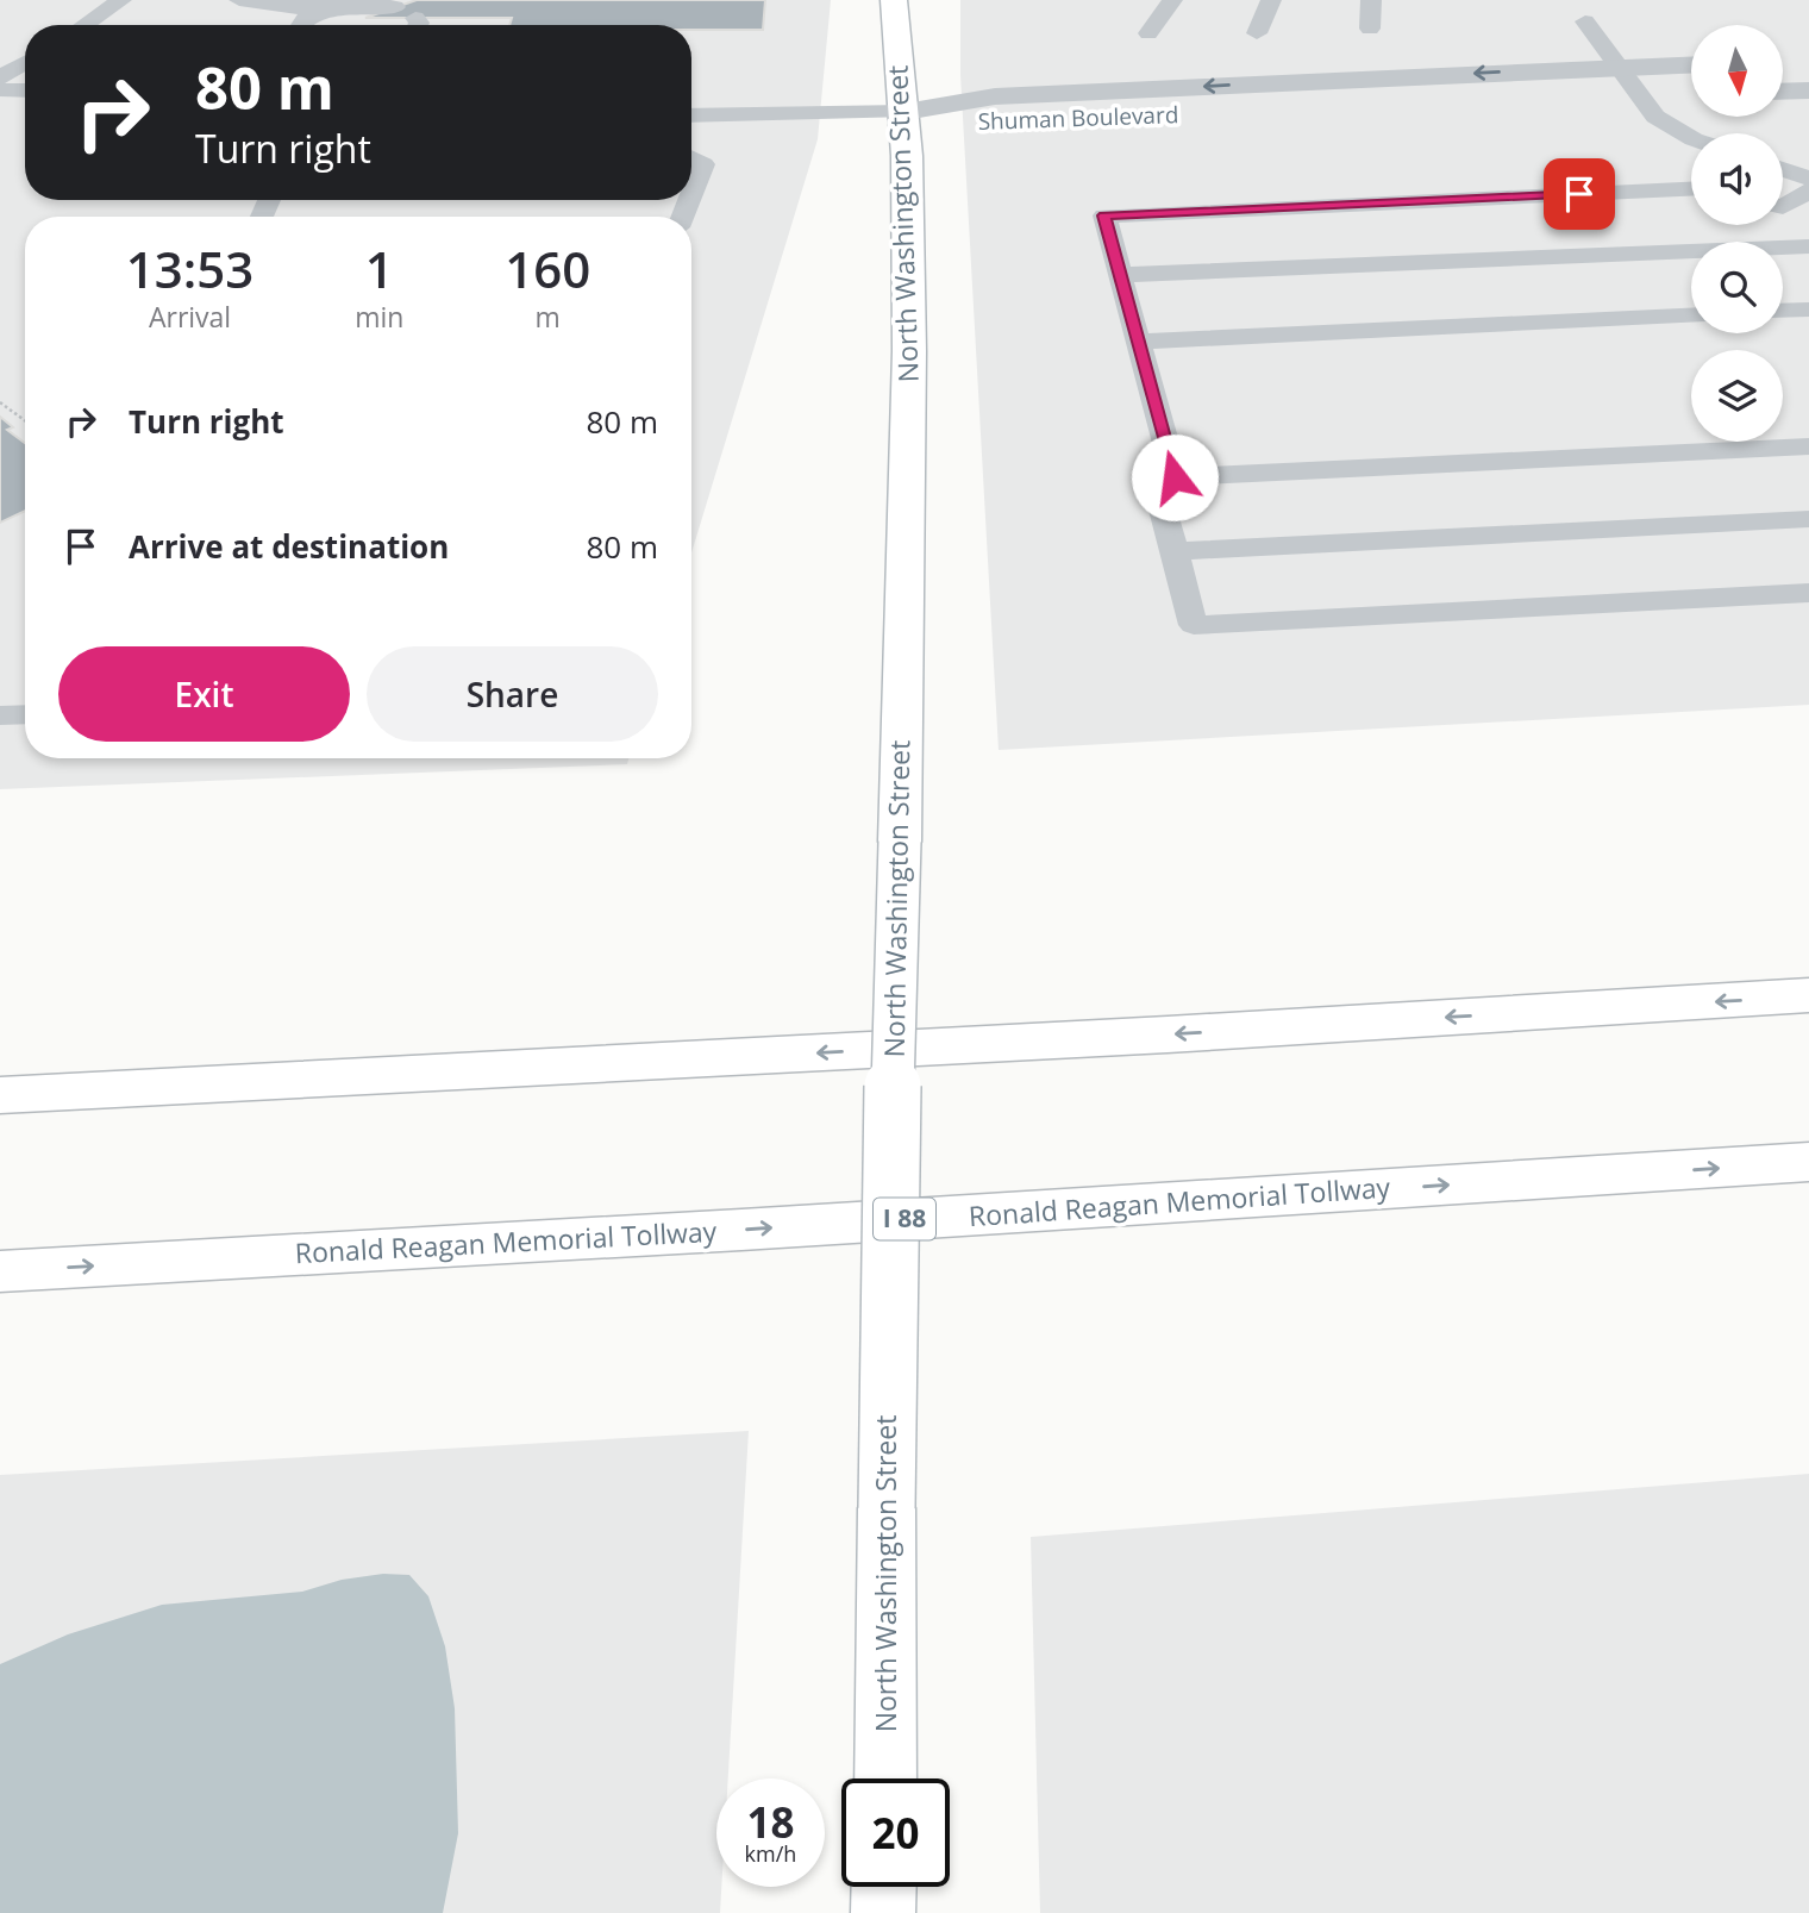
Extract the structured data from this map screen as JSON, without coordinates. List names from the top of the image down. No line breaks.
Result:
{"streets":{"main road":["North Washington Street","Ronald Reagan Memorial Tollway","I 88"],"street":["Shuman Boulevard"]},"crossings":[["Shuman Boulevard","North Washington Street"]],"north":"bottom","page":{"turn":["80 m","Turn right"],"eta":["13:53","Arrival","1","min","160","m"],"list":[{"name":"Turn right","value":"80 m"},{"name":"Arrive at destination","value":"80 m"}],"buttons":["Exit","Share"],"speed":"18 km/h","limit":"20"}}
